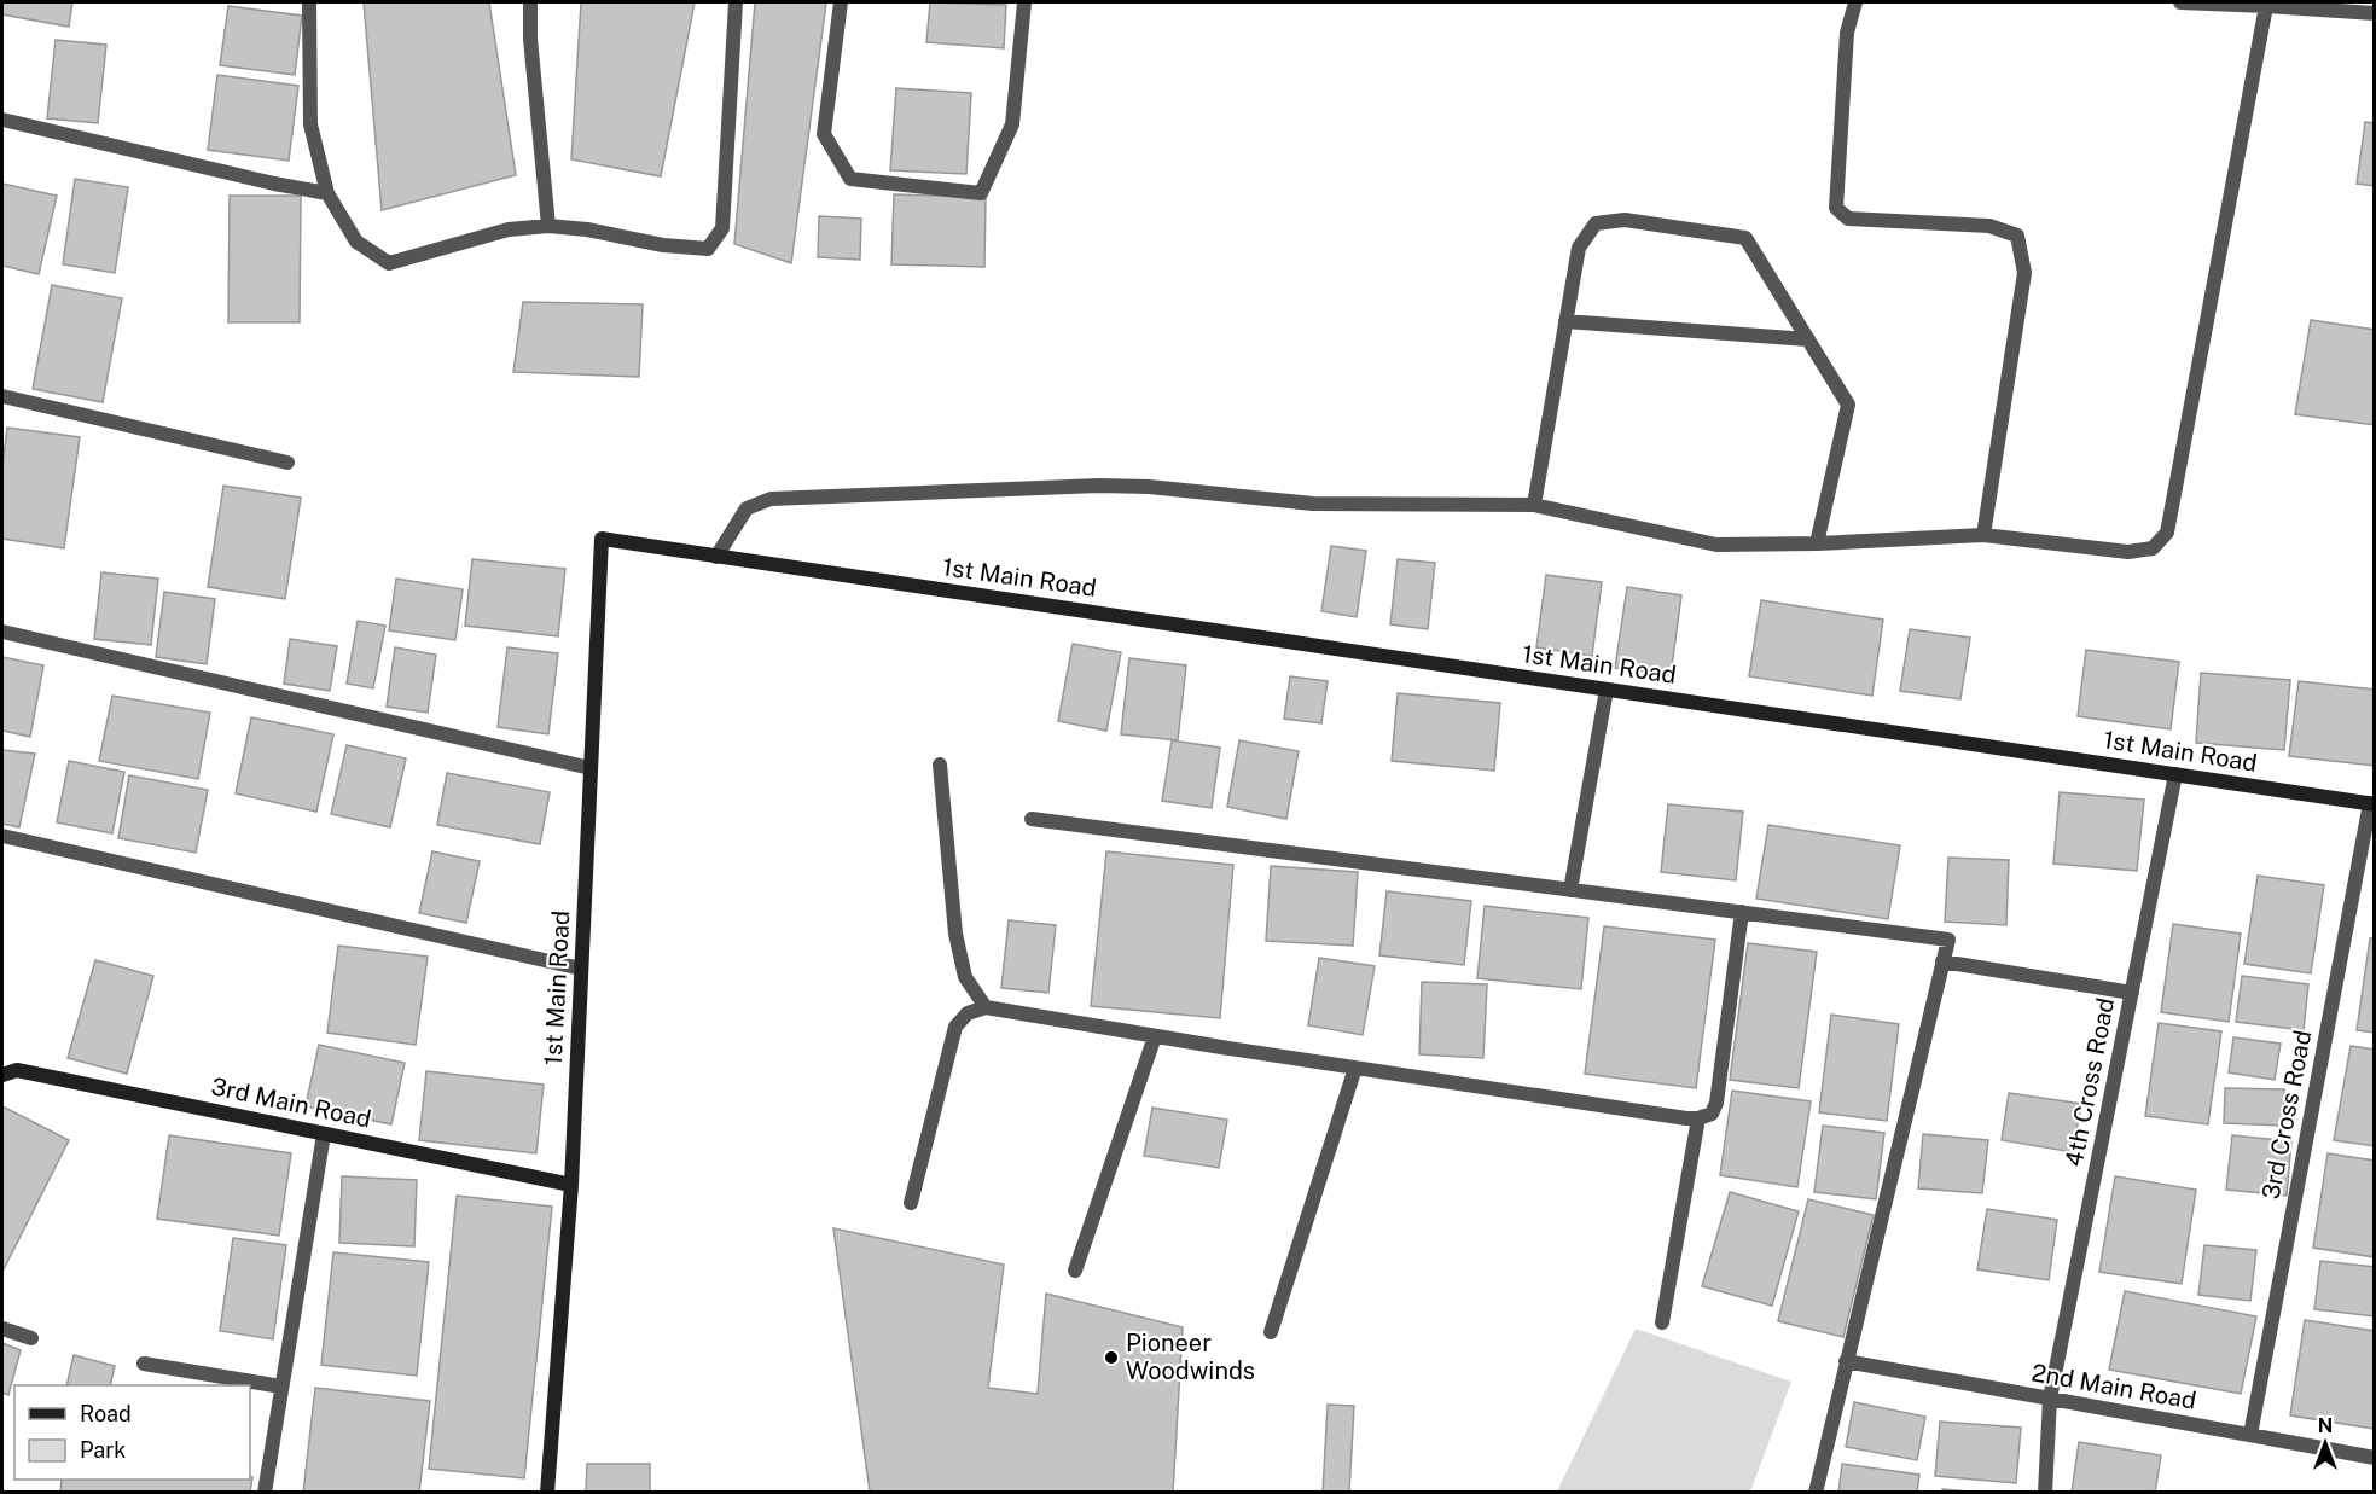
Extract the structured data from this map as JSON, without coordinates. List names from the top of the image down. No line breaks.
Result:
{"streets":{"street":["1st Main Road","4th Cross Road","3rd Main Road","3rd Cross Road","2nd Main Road"]},"crossings":[["1st Main Road","4th Cross Road"],["1st Main Road","3rd Main Road"],["1st Main Road","3rd Cross Road"],["4th Cross Road","2nd Main Road"],["3rd Cross Road","2nd Main Road"]],"places":["Pioneer Woodwinds"],"legend":["Road","Park"],"north":"top"}
